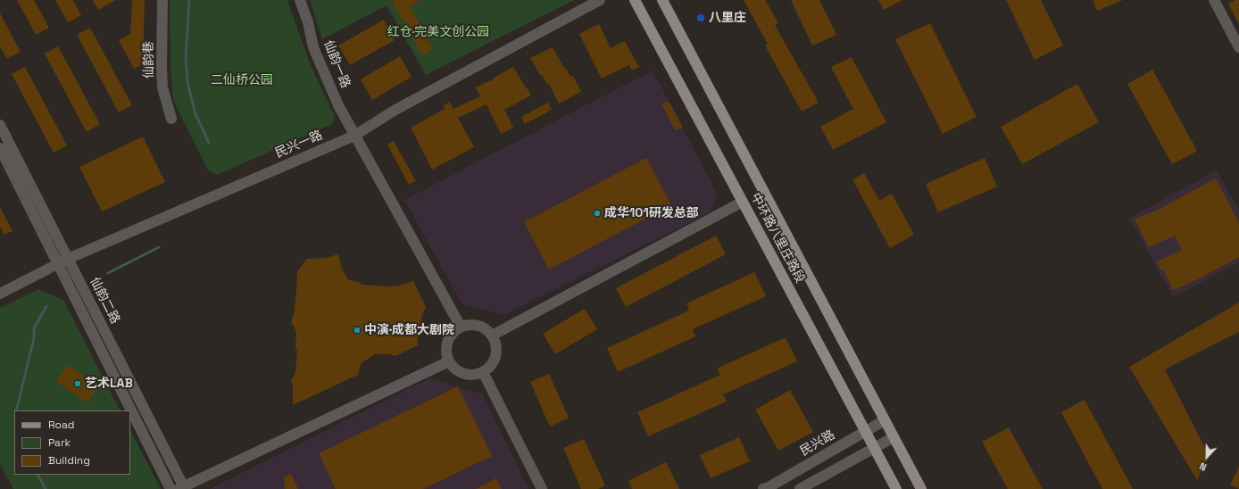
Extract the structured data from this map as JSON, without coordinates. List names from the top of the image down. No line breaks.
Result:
{"streets":{"main road":["中环路八里庄路段"],"street":["仙韵巷","仙韵一路","民兴一路","仙韵二路","民兴路"]},"crossings":[["仙韵一路","民兴一路"],["民兴一路","仙韵二路"],["中环路八里庄路段","民兴路"]],"parks":["红仓·完美文创公园","二仙桥公园"],"places":["八里庄","成华101研发总部","中演·成都大剧院","艺术LAB"],"legend":["Road","Park","Building"],"north":"bottom"}
